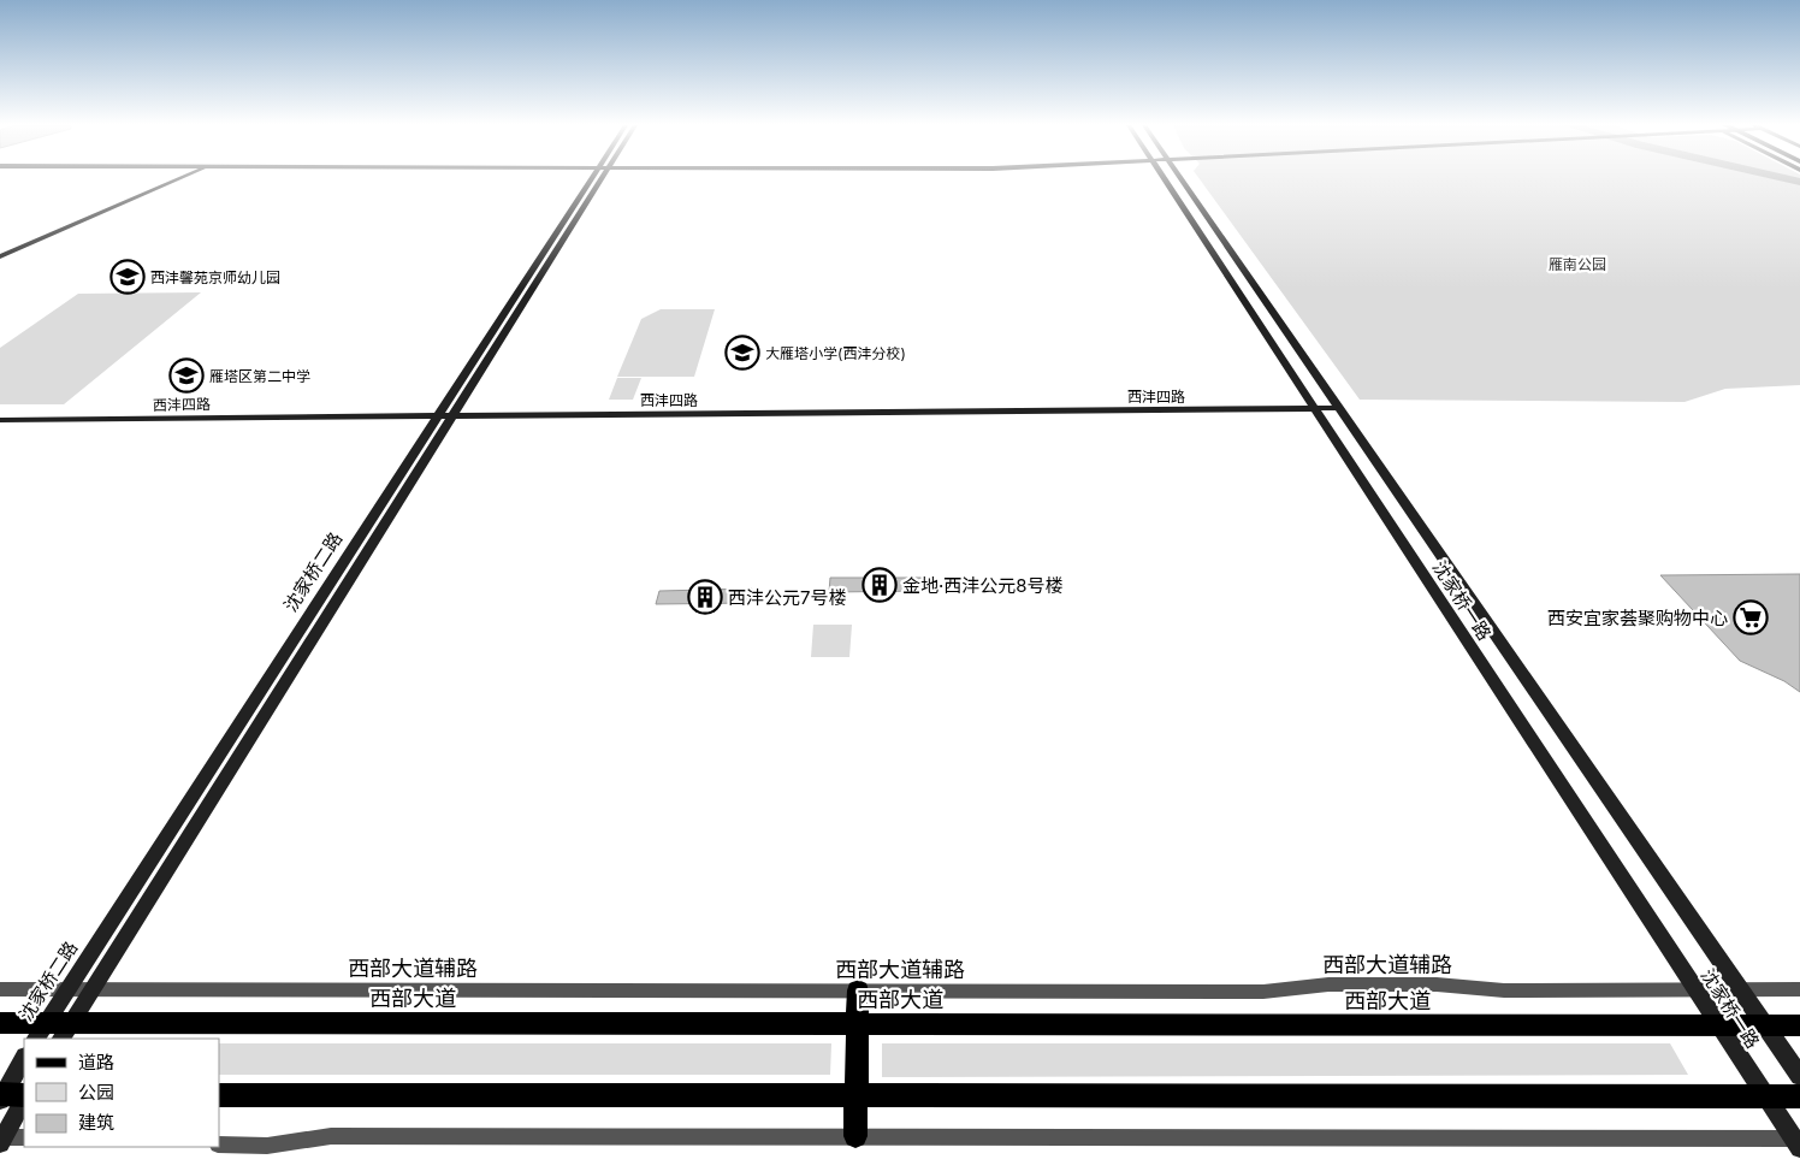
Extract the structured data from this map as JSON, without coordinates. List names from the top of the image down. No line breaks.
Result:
{"streets":{"main road":["西部大道"],"street":["西沣四路","沈家桥二路","沈家桥一路","西部大道辅路"]},"crossings":[["西沣四路","沈家桥二路"],["西沣四路","沈家桥一路"],["沈家桥二路","西部大道辅路"],["沈家桥二路","西部大道"],["沈家桥一路","西部大道辅路"],["沈家桥一路","西部大道"]],"parks":["雁南公园"],"places":{"school or university":["西沣馨苑京师幼儿园","大雁塔小学(西沣分校)","雁塔区第二中学"],"building":["金地·西沣公元8号楼","西沣公元7号楼"],"supermarket":["西安宜家荟聚购物中心"]},"legend":["道路","公园","建筑"]}
